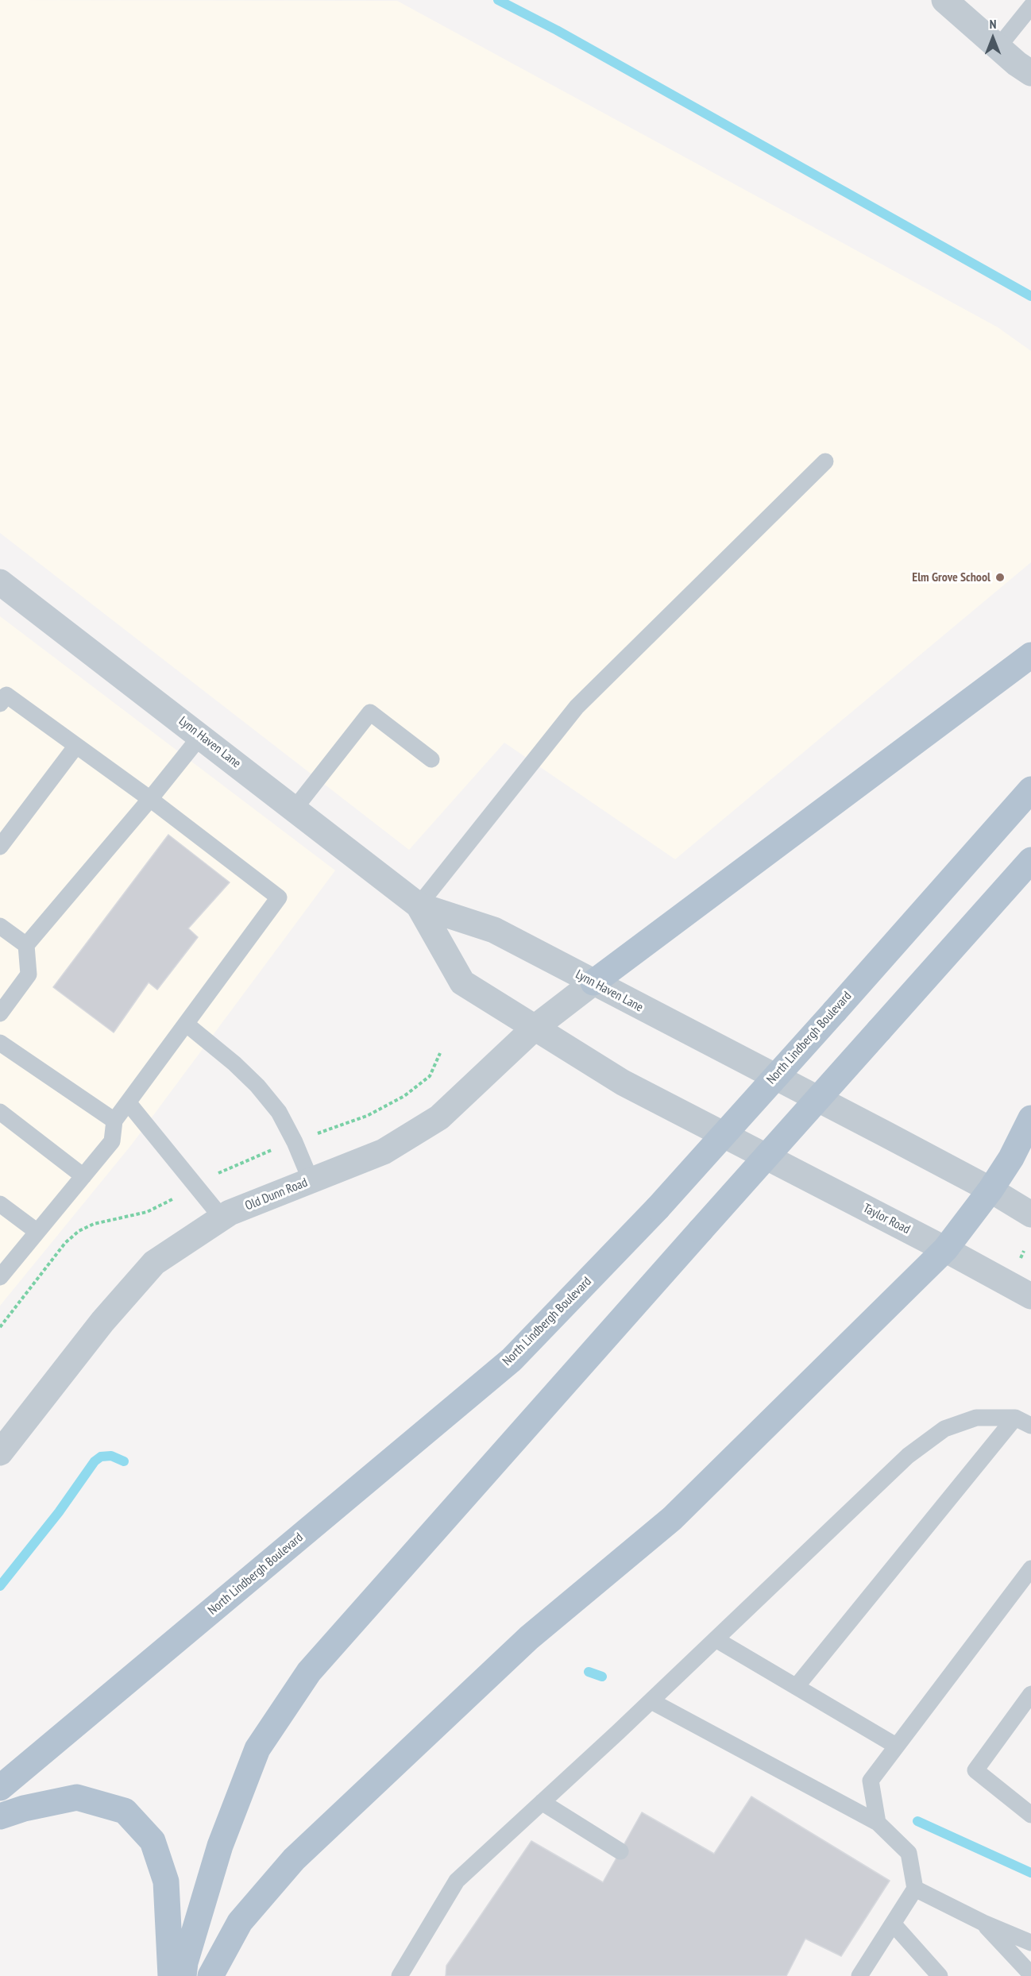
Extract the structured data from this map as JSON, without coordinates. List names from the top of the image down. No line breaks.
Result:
{"streets":{"main road":["North Lindbergh Boulevard"],"street":["Lynn Haven Lane","Old Dunn Road","Taylor Road"]},"crossings":[["Lynn Haven Lane","Old Dunn Road"],["Lynn Haven Lane","Taylor Road"]],"places":["Elm Grove School"],"north":"top"}
